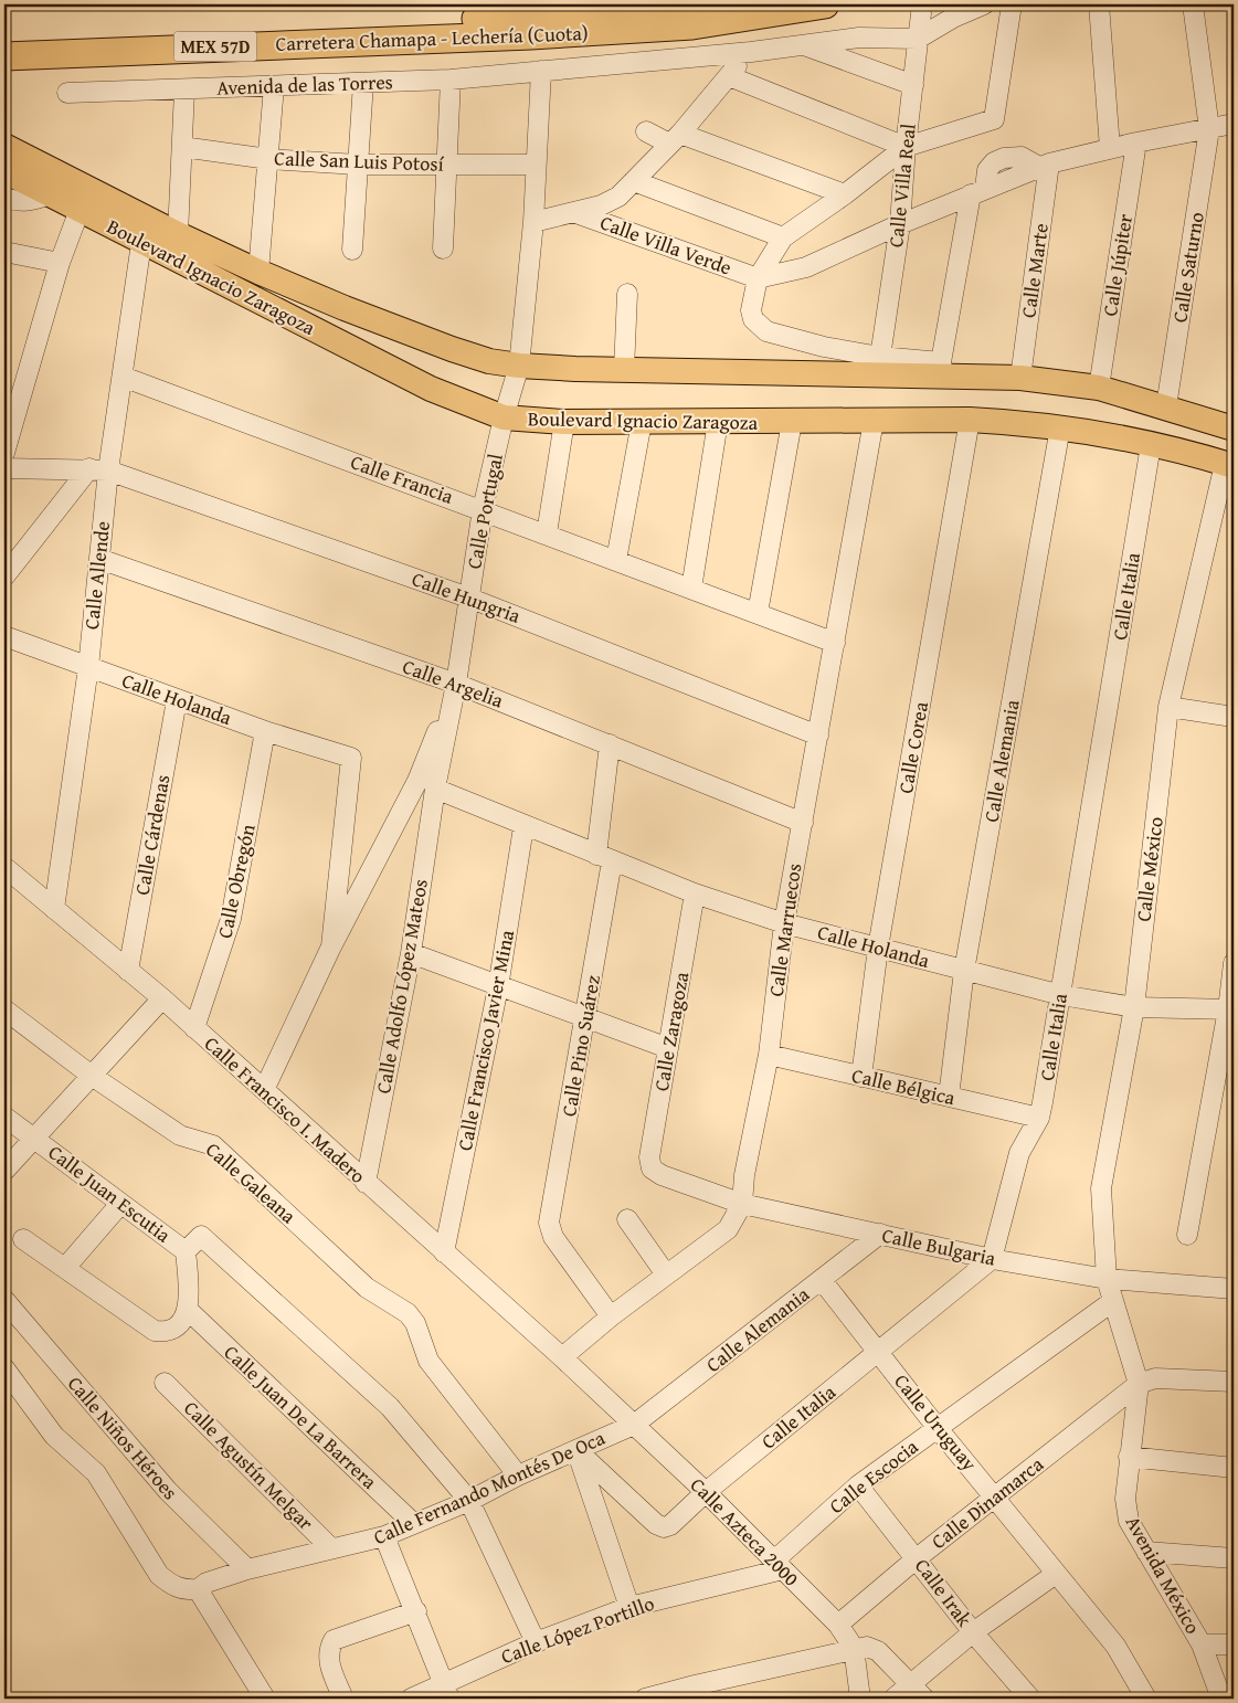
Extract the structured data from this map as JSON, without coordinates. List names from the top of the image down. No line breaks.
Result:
{"streets":{"highway":["Carretera Chamapa - Lechería (Cuota)","MEX 57D"],"main road":["Boulevard Ignacio Zaragoza"],"street":["Avenida de las Torres","Calle San Luis Potosí","Calle Villa Real","Calle Villa Verde","Calle Júpiter","Calle Saturno","Calle Marte","Calle Francia","Calle Portugal","Calle Allende","Calle Italia","Calle Hungria","Calle Argelia","Calle Holanda","Calle Corea","Calle Alemania","Calle Cárdenas","Calle México","Calle Obregón","Calle Marruecos","Calle Adolfo López Mateos","Calle Zaragoza","Calle Francisco Javier Mina","Calle Pino Suárez","Calle Bélgica","Calle Francisco I. Madero","Calle Galeana","Calle Juan Escutia","Calle Bulgaria","Calle Juan De La Barrera","Calle Uruguay","Calle Niños Héroes","Calle Agustín Melgar","Calle Escocia","Calle Fernando Montés De Oca","Calle Dinamarca","Calle Azteca 2000","Avenida México","Calle Irak","Calle López Portillo"]},"crossings":[["Avenida de las Torres","Calle Villa Real"],["Calle Júpiter","Boulevard Ignacio Zaragoza"],["Calle Saturno","Boulevard Ignacio Zaragoza"],["Calle Marte","Boulevard Ignacio Zaragoza"],["Boulevard Ignacio Zaragoza","Calle Portugal"],["Boulevard Ignacio Zaragoza","Calle Allende"],["Boulevard Ignacio Zaragoza","Calle Italia"],["Boulevard Ignacio Zaragoza","Calle Corea"],["Boulevard Ignacio Zaragoza","Calle Alemania"],["Boulevard Ignacio Zaragoza","Calle México"],["Boulevard Ignacio Zaragoza","Calle Marruecos"],["Calle Francia","Calle Portugal"],["Calle Francia","Calle Allende"],["Calle Francia","Calle Marruecos"],["Calle Portugal","Calle Hungria"],["Calle Portugal","Calle Argelia"],["Calle Portugal","Calle Holanda"],["Calle Portugal","Calle Adolfo López Mateos"],["Calle Allende","Calle Hungria"],["Calle Allende","Calle Argelia"],["Calle Allende","Calle Holanda"],["Calle Allende","Calle Francisco I. Madero"],["Calle Italia","Calle Holanda"],["Calle Italia","Calle Bélgica"],["Calle Italia","Calle Bulgaria"],["Calle Italia","Calle Uruguay"],["Calle Italia","Calle Fernando Montés De Oca"],["Calle Italia","Calle Azteca 2000"],["Calle Hungria","Calle Marruecos"],["Calle Argelia","Calle Marruecos"],["Calle Argelia","Calle Pino Suárez"],["Calle Holanda","Calle Corea"],["Calle Holanda","Calle Alemania"],["Calle Holanda","Calle Cárdenas"],["Calle Holanda","Calle México"],["Calle Holanda","Calle Obregón"],["Calle Holanda","Calle Marruecos"],["Calle Holanda","Calle Adolfo López Mateos"],["Calle Holanda","Calle Zaragoza"],["Calle Holanda","Calle Francisco Javier Mina"],["Calle Holanda","Calle Pino Suárez"],["Calle Corea","Calle Bélgica"],["Calle Alemania","Calle Bélgica"],["Calle Alemania","Calle Bulgaria"],["Calle Alemania","Calle Uruguay"],["Calle Alemania","Calle Fernando Montés De Oca"],["Calle Alemania","Calle Azteca 2000"],["Calle Cárdenas","Calle Francisco I. Madero"],["Calle México","Calle Bulgaria"],["Calle México","Avenida México"],["Calle Obregón","Calle Francisco I. Madero"],["Calle Marruecos","Calle Pino Suárez"],["Calle Marruecos","Calle Bélgica"],["Calle Marruecos","Calle Francisco I. Madero"],["Calle Marruecos","Calle Bulgaria"],["Calle Marruecos","Calle Azteca 2000"],["Calle Adolfo López Mateos","Calle Francisco I. Madero"],["Calle Zaragoza","Calle Bulgaria"],["Calle Francisco Javier Mina","Calle Francisco I. Madero"],["Calle Francisco I. Madero","Calle Azteca 2000"],["Calle Galeana","Calle Fernando Montés De Oca"],["Calle Juan Escutia","Calle Fernando Montés De Oca"],["Calle Bulgaria","Avenida México"],["Calle Juan De La Barrera","Calle Fernando Montés De Oca"],["Calle Uruguay","Calle Escocia"],["Calle Uruguay","Calle Dinamarca"],["Calle Niños Héroes","Calle Fernando Montés De Oca"],["Calle Agustín Melgar","Calle Fernando Montés De Oca"],["Calle Escocia","Calle Azteca 2000"],["Calle Escocia","Avenida México"],["Calle Escocia","Calle Irak"],["Calle Escocia","Calle López Portillo"],["Calle Fernando Montés De Oca","Calle Azteca 2000"],["Calle Dinamarca","Calle Azteca 2000"],["Calle Dinamarca","Avenida México"],["Calle Dinamarca","Calle Irak"],["Calle Azteca 2000","Calle López Portillo"]]}
